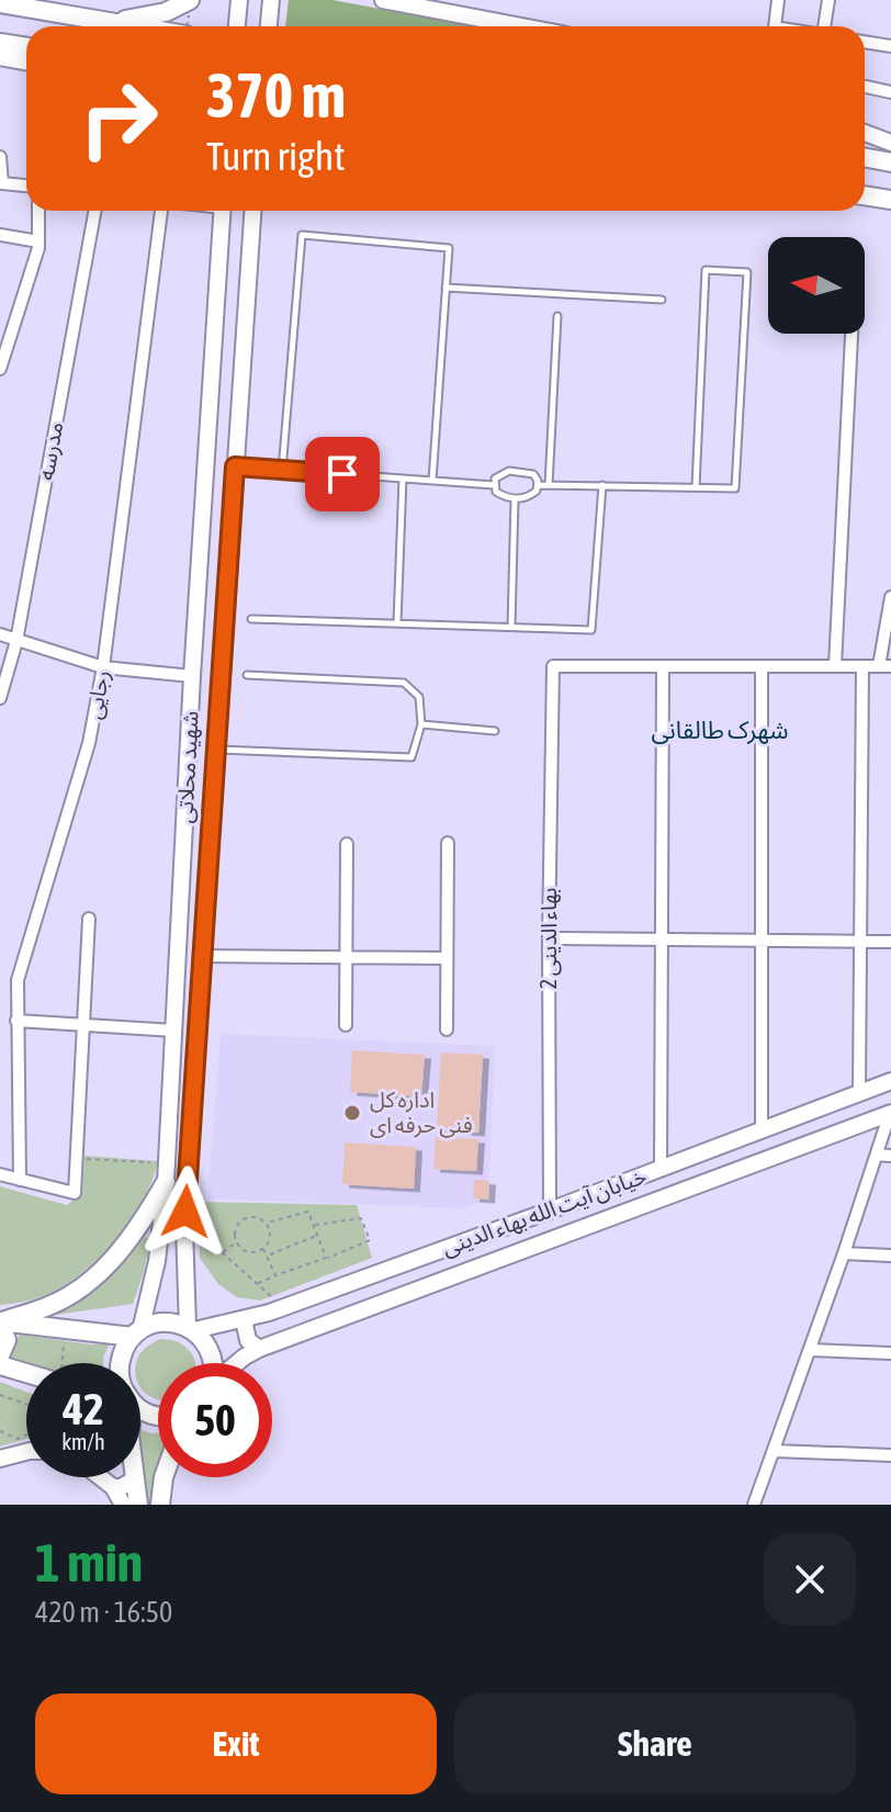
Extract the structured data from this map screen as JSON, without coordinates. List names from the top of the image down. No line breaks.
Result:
{"streets":{"main road":["شهید محلاتی","خیابان آیت الله بهاء الدینی"],"street":["مدرسه","رجایی","بهاء الدینی 2"]},"crossings":[["شهید محلاتی","خیابان آیت الله بهاء الدینی"],["بهاء الدینی 2","خیابان آیت الله بهاء الدینی"]],"districts":["شهرک طالقانی"],"places":["اداره کل فنی حرفه ای"],"north":"left","page":{"turn":["370 m","Turn right"],"speed":"42 km/h","limit":"50","heading":["1 min","420 m · 16:50"],"buttons":["Exit","Share"]}}
